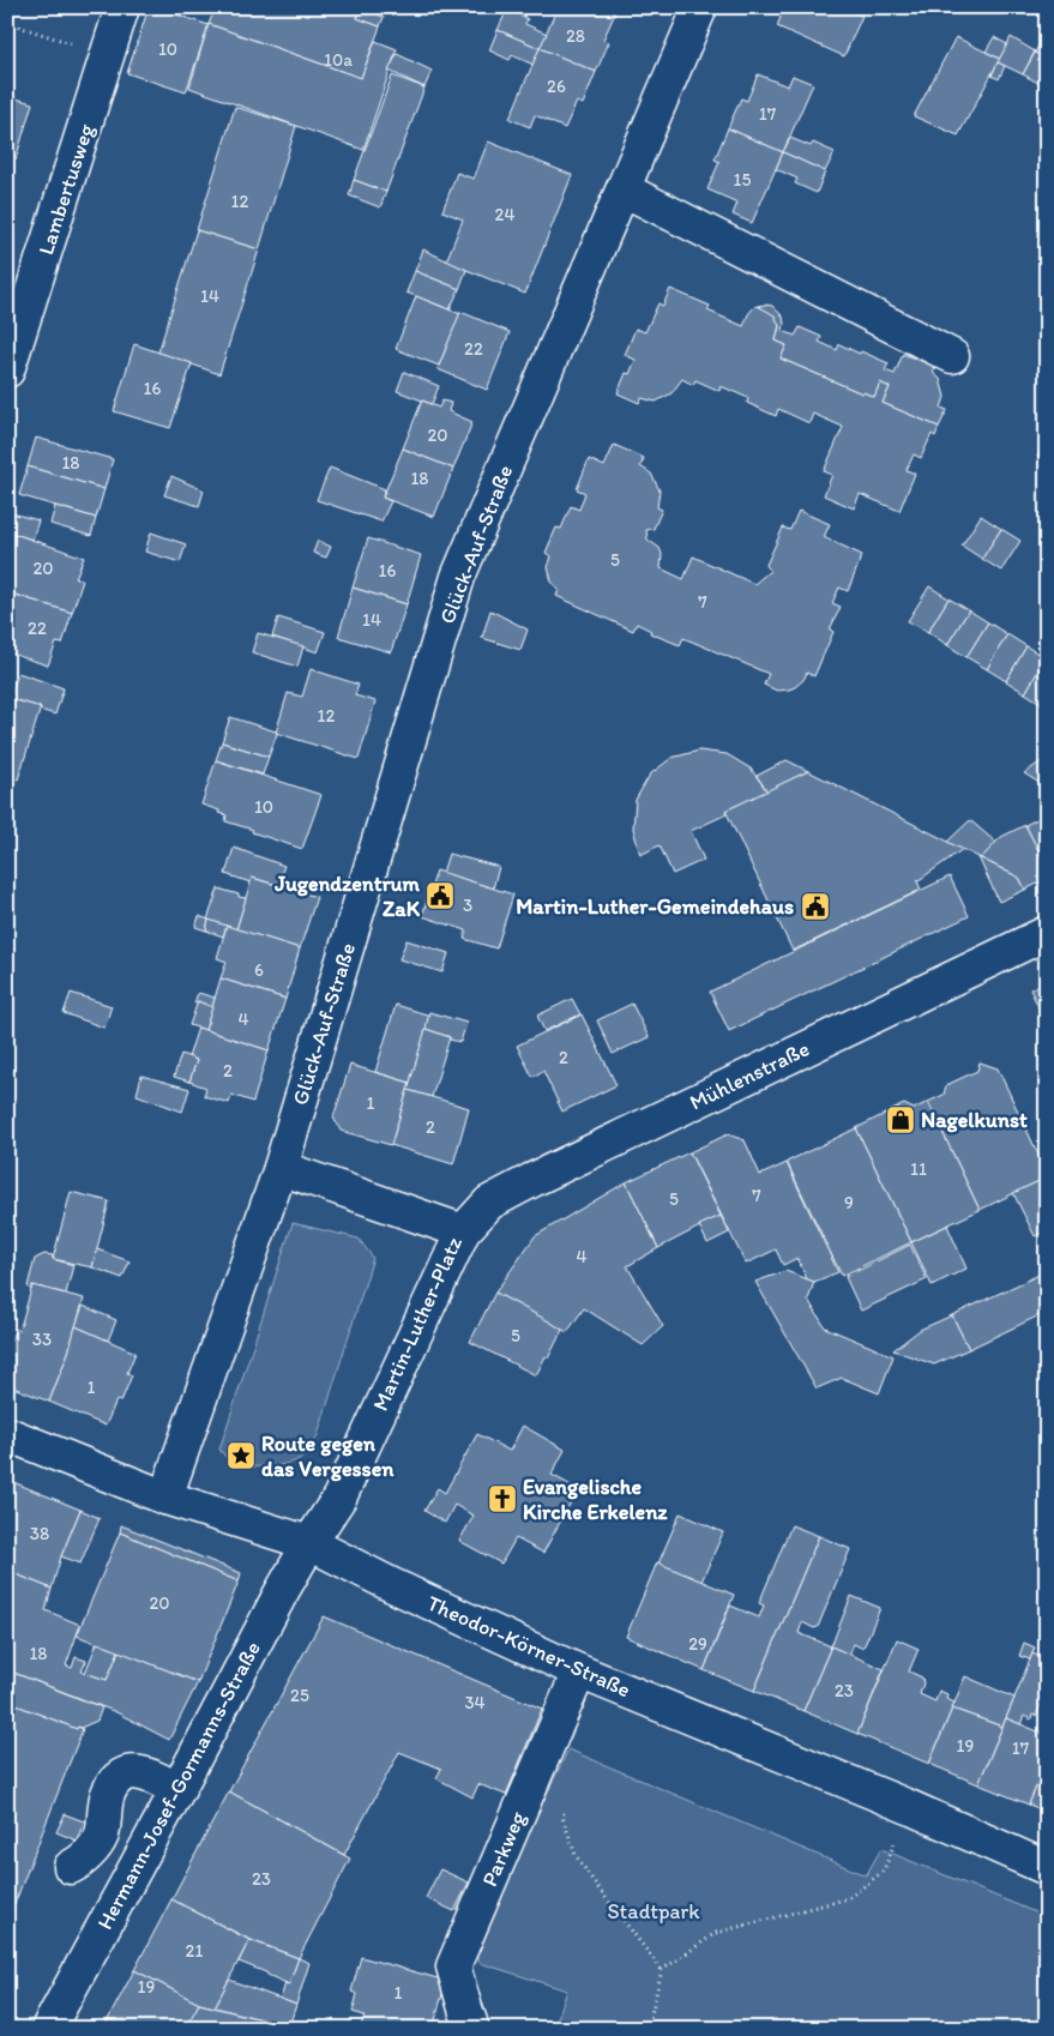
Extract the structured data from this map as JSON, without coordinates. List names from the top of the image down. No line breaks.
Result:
{"streets":{"street":["Lambertusweg","Glück-Auf-Straße","Mühlenstraße","Martin-Luther-Platz","Theodor-Körner-Straße","Hermann-Josef-Gormanns-Straße","Parkweg"]},"crossings":[["Glück-Auf-Straße","Martin-Luther-Platz"],["Mühlenstraße","Martin-Luther-Platz"],["Martin-Luther-Platz","Theodor-Körner-Straße"],["Martin-Luther-Platz","Hermann-Josef-Gormanns-Straße"],["Theodor-Körner-Straße","Hermann-Josef-Gormanns-Straße"],["Theodor-Körner-Straße","Parkweg"]],"parks":["Stadtpark"],"places":{"public building":["Jugendzentrum ZaK","Martin-Luther-Gemeindehaus"],"shop":["Nagelkunst"],"place":["Route gegen das Vergessen"],"church":["Evangelische Kirche Erkelenz"]},"house_numbers":["28","10","10a","26","17","15","12","24","14","22","16","20","18","18","5","20","16","7","14","22","12","10","3","6","4","2","2","1","2","11","7","5","9","4","5","33","1","38","20","29","18","23","25","34","19","17","23","21","19","1"]}
